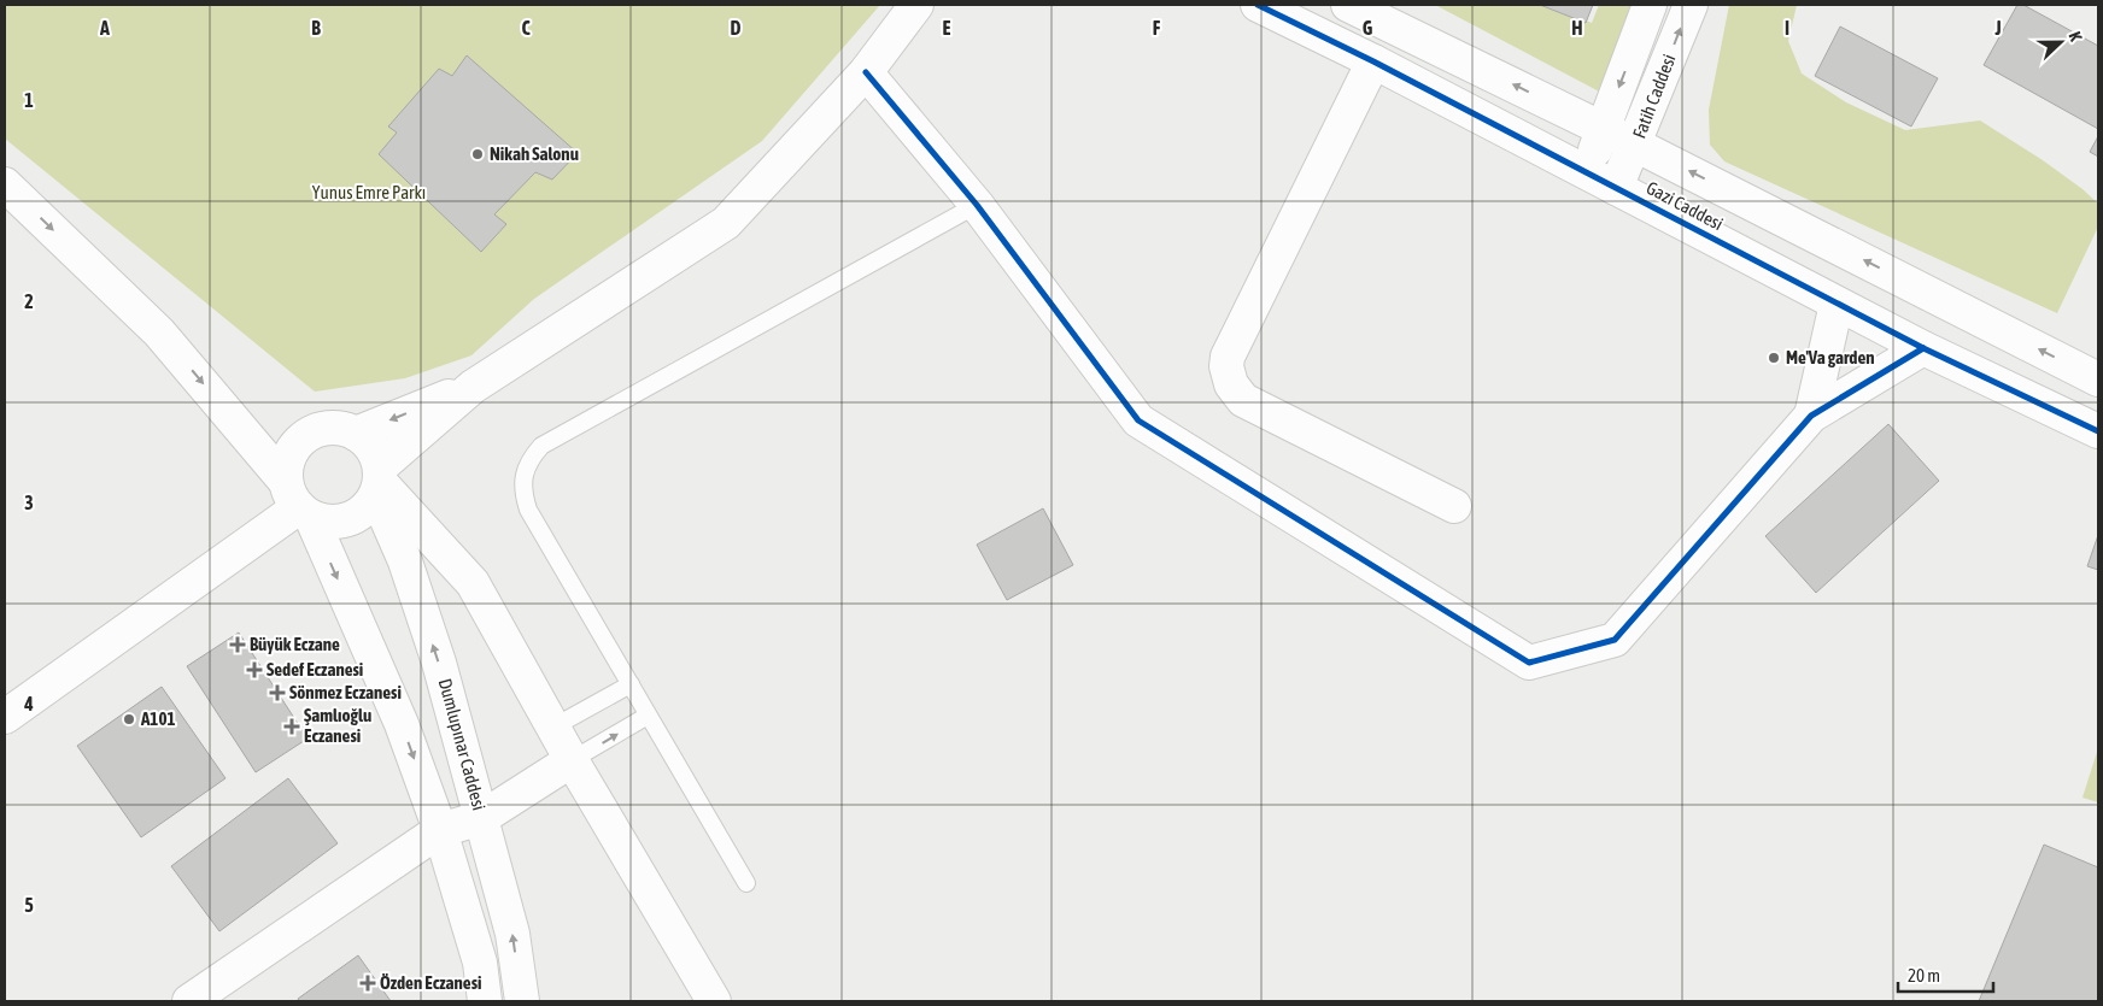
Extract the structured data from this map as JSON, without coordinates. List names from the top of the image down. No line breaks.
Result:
{"streets":{"street":["Fatih Caddesi","Gazi Caddesi","Dumlupınar Caddesi"]},"crossings":[["Fatih Caddesi","Gazi Caddesi"]],"parks":["Yunus Emre Parkı"],"places":{"other":["Nikah Salonu","Me'Va garden","A101"],"health":["Büyük Eczane","Sedef Eczanesi","Sönmez Eczanesi","Şamlıoğlu Eczanesi","Özden Eczanesi"]},"scale_bar":"20 m","north":"right","grid":{"columns":["A","B","C","D","E","F","G","H","I","J"],"rows":["1","2","3","4","5"]}}
